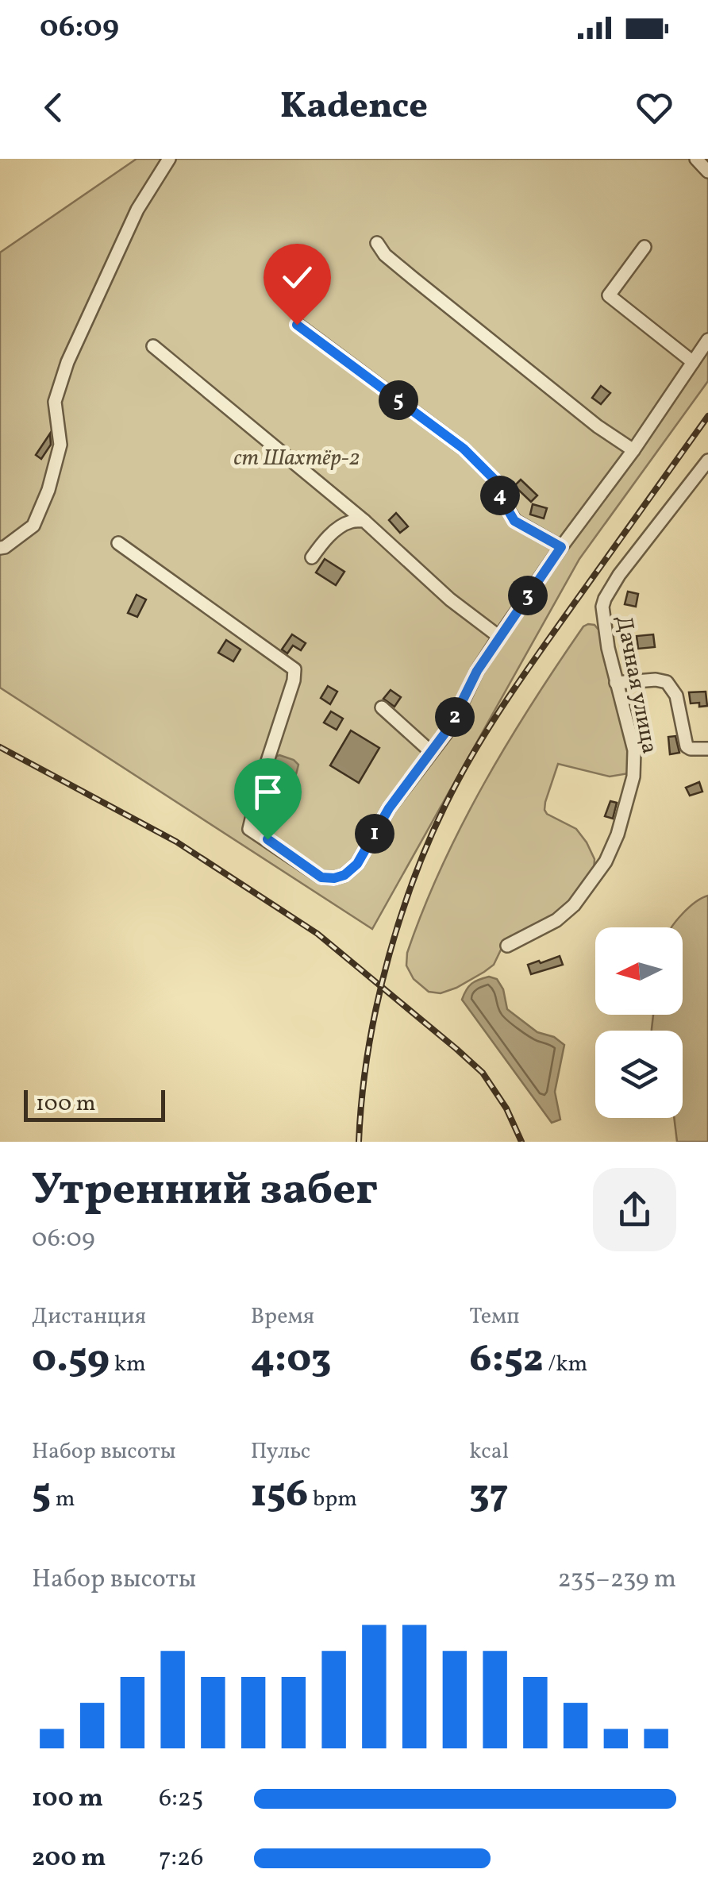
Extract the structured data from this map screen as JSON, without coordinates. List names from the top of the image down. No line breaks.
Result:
{"streets":{"street":["Дачная улица"]},"parks":["ст Шахтёр-2"],"scale_bar":"100 m","north":"left","page":{"status":"06:09","header":"Kadence","pins":["5","4","3","2","1"],"scale":"100 m","heading":["Утренний забег","06:09"],"stats":[["Дистанция","0.59 km"],["Время","4:03"],["Темп","6:52 /km"],["Набор высоты","5 m"],["Пульс","156 bpm"],["kcal","37"]],"chart":["Набор высоты","235–239 m"],"list":[{"name":"100 m","note":"6:25"},{"name":"200 m","note":"7:26"}]}}
